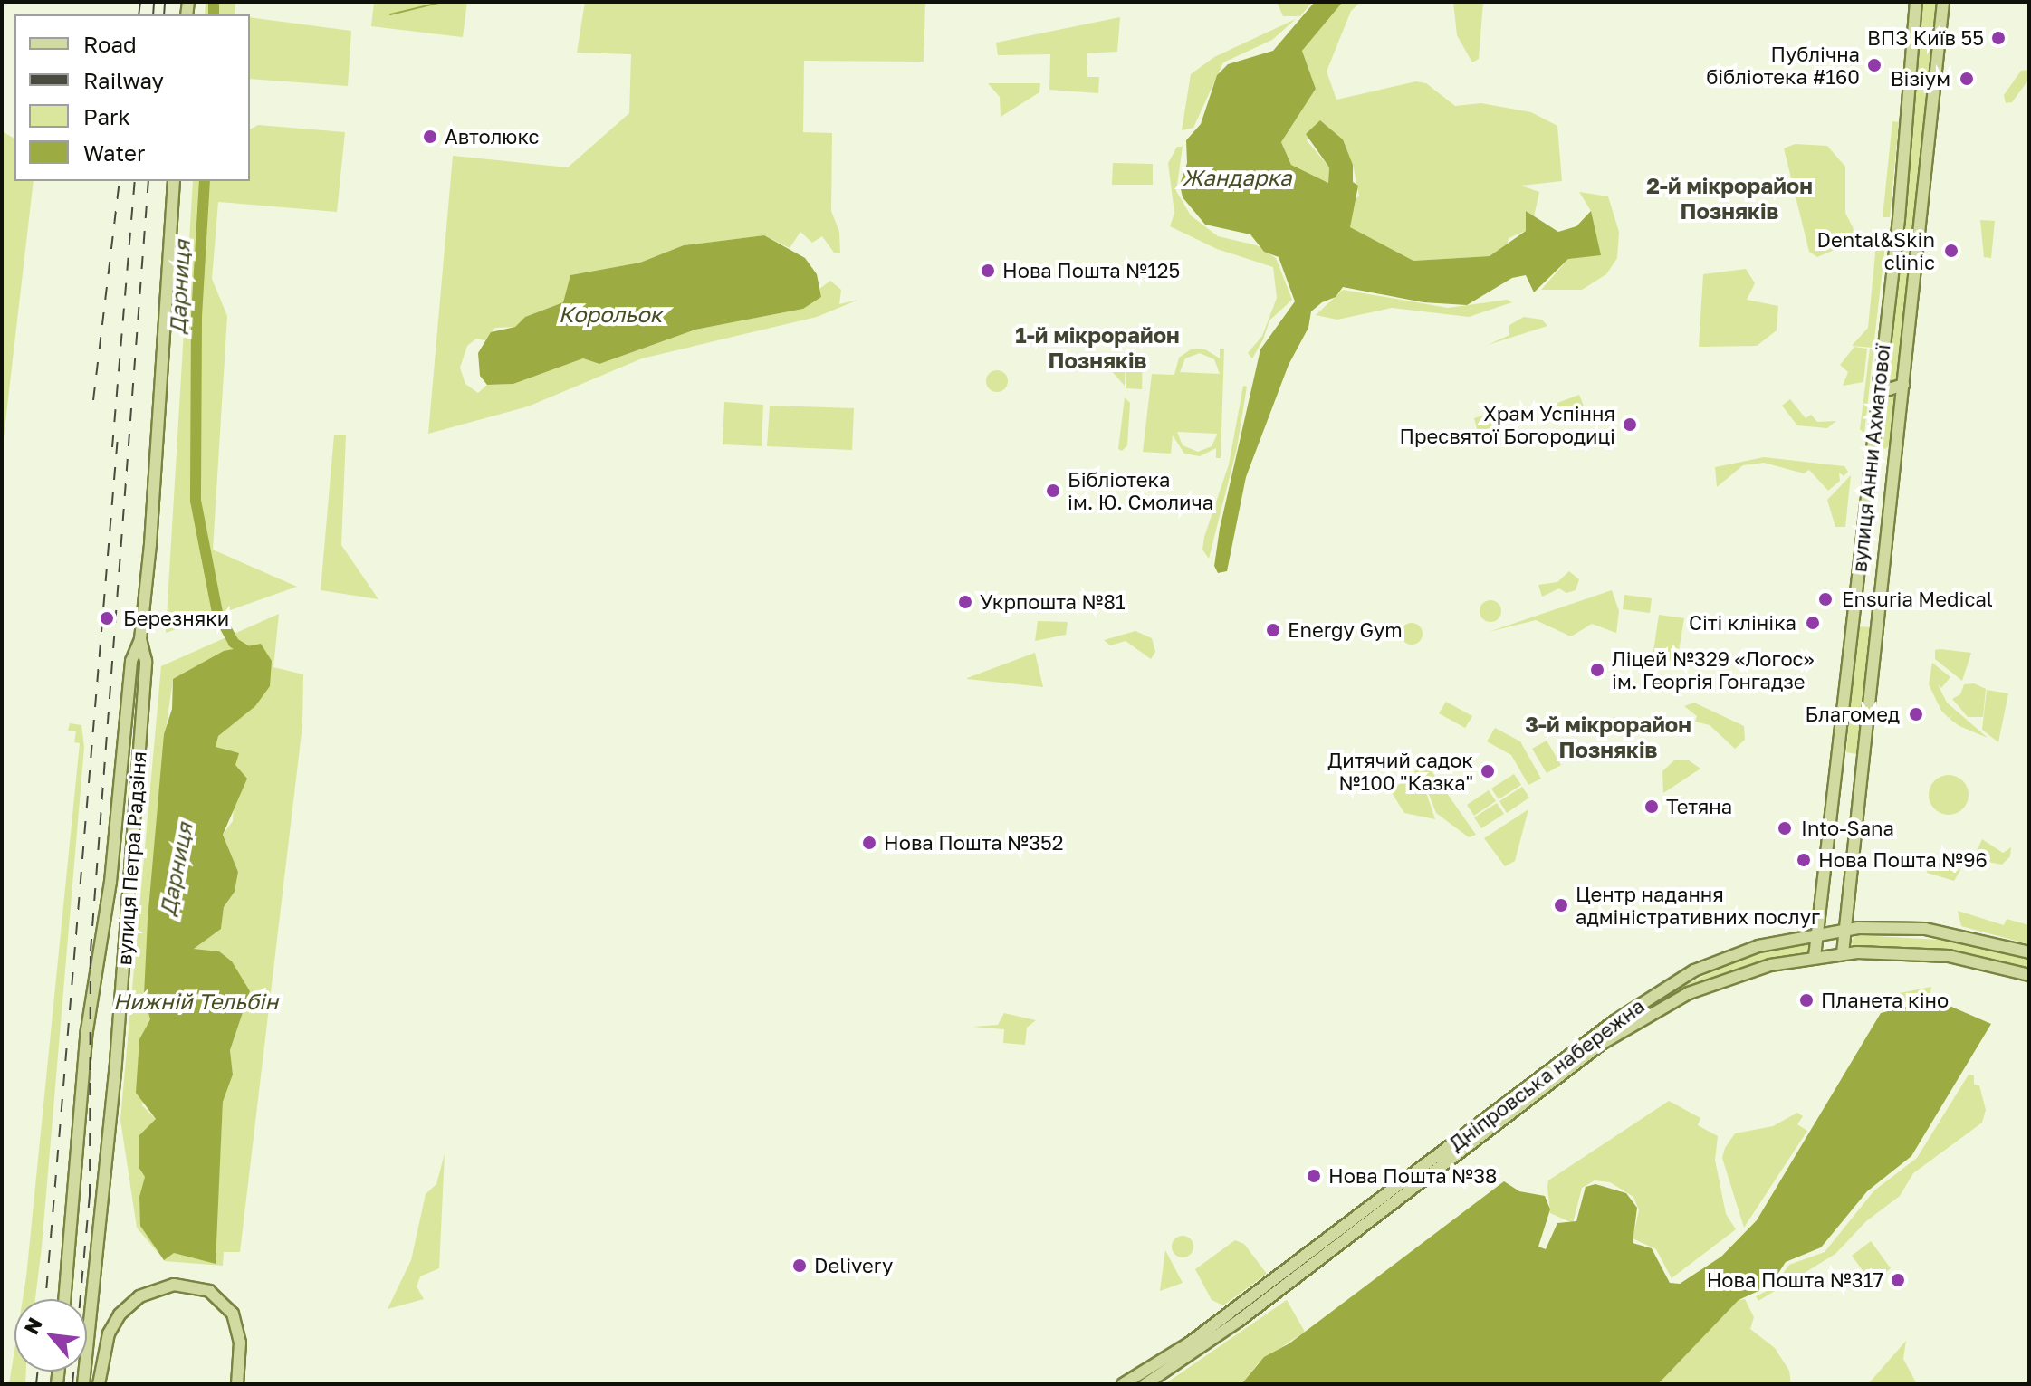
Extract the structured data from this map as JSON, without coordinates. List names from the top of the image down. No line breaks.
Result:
{"streets":{"main road":["вулиця Анни Ахматової","вулиця Петра Радзіня","Дніпровська набережна"]},"crossings":[["вулиця Анни Ахматової","Дніпровська набережна"]],"districts":["2-й мікрорайон Позняків","1-й мікрорайон Позняків","3-й мікрорайон Позняків"],"water":["Жандарка","Дарниця","Корольок","Нижній Тельбін"],"places":["ВПЗ Київ 55","Публічна бібліотека #160","Візіум","Автолюкс","Dental&Skin clinic","Нова Пошта №125","Храм Успіння Пресвятої Богородиці","Бібліотека ім. Ю. Смолича","Ensuria Medical","Укрпошта №81","Березняки","Сіті клініка","Energy Gym","Ліцей №329 «Логос» ім. Георгія Гонгадзе","Благомед","Дитячий садок №100 \"Казка\"","Тетяна","Into-Sana","Нова Пошта №352","Нова Пошта №96","Центр надання адміністративних послуг","Планета кіно","Нова Пошта №38","Delivery","Нова Пошта №317"],"legend":["Road","Railway","Park","Water"],"north":"top left"}
